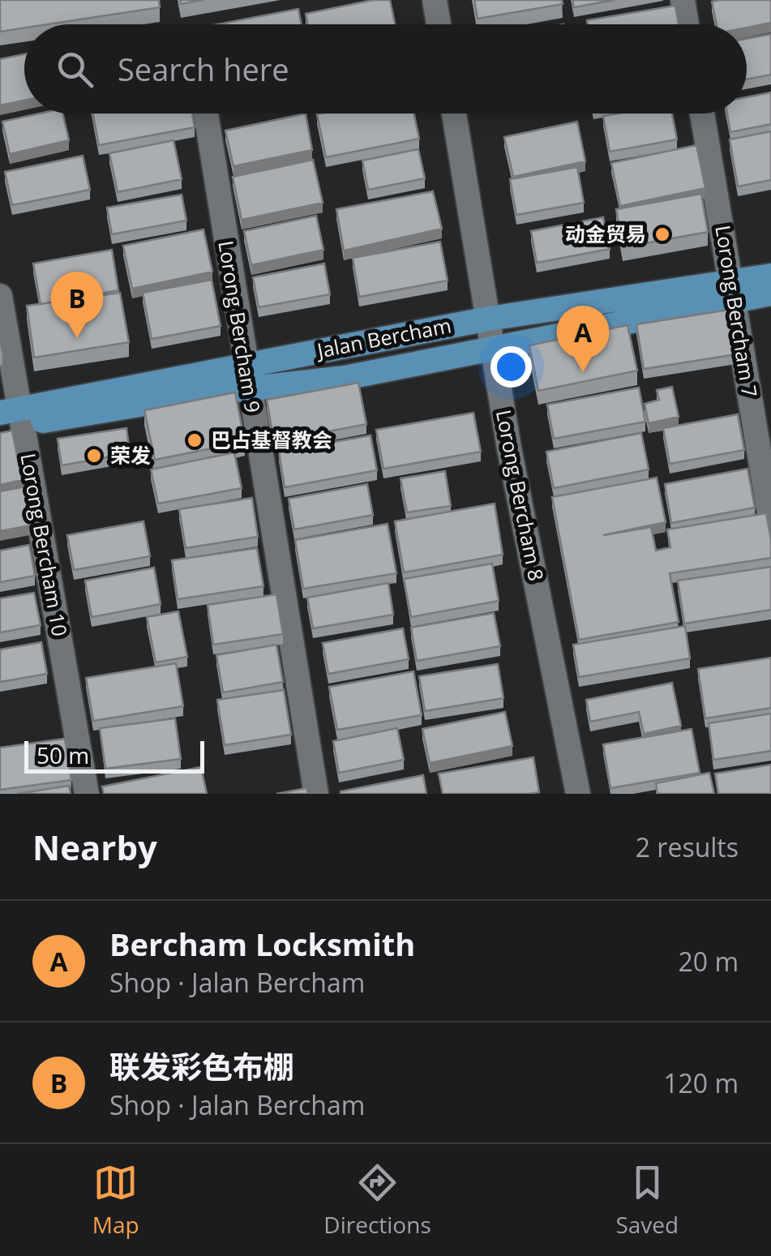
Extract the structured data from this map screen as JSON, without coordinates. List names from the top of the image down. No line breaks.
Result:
{"streets":{"main road":["Jalan Bercham"],"street":["Lorong Bercham 7","Lorong Bercham 9","Lorong Bercham 8","Lorong Bercham 10"]},"crossings":[["Lorong Bercham 7","Jalan Bercham"],["Lorong Bercham 9","Jalan Bercham"],["Jalan Bercham","Lorong Bercham 8"],["Jalan Bercham","Lorong Bercham 10"]],"places":["动金贸易","巴占基督教会","荣发"],"scale_bar":"50 m","page":{"search":"Search here","pins":["B","A"],"scale":"50 m","heading":["Nearby","2 results"],"list":[{"mark":"A","name":"Bercham Locksmith","note":"Shop · Jalan Bercham","value":"20 m"},{"mark":"B","name":"联发彩色布棚","note":"Shop · Jalan Bercham","value":"120 m"}],"nav":["Map","Directions","Saved"]}}
